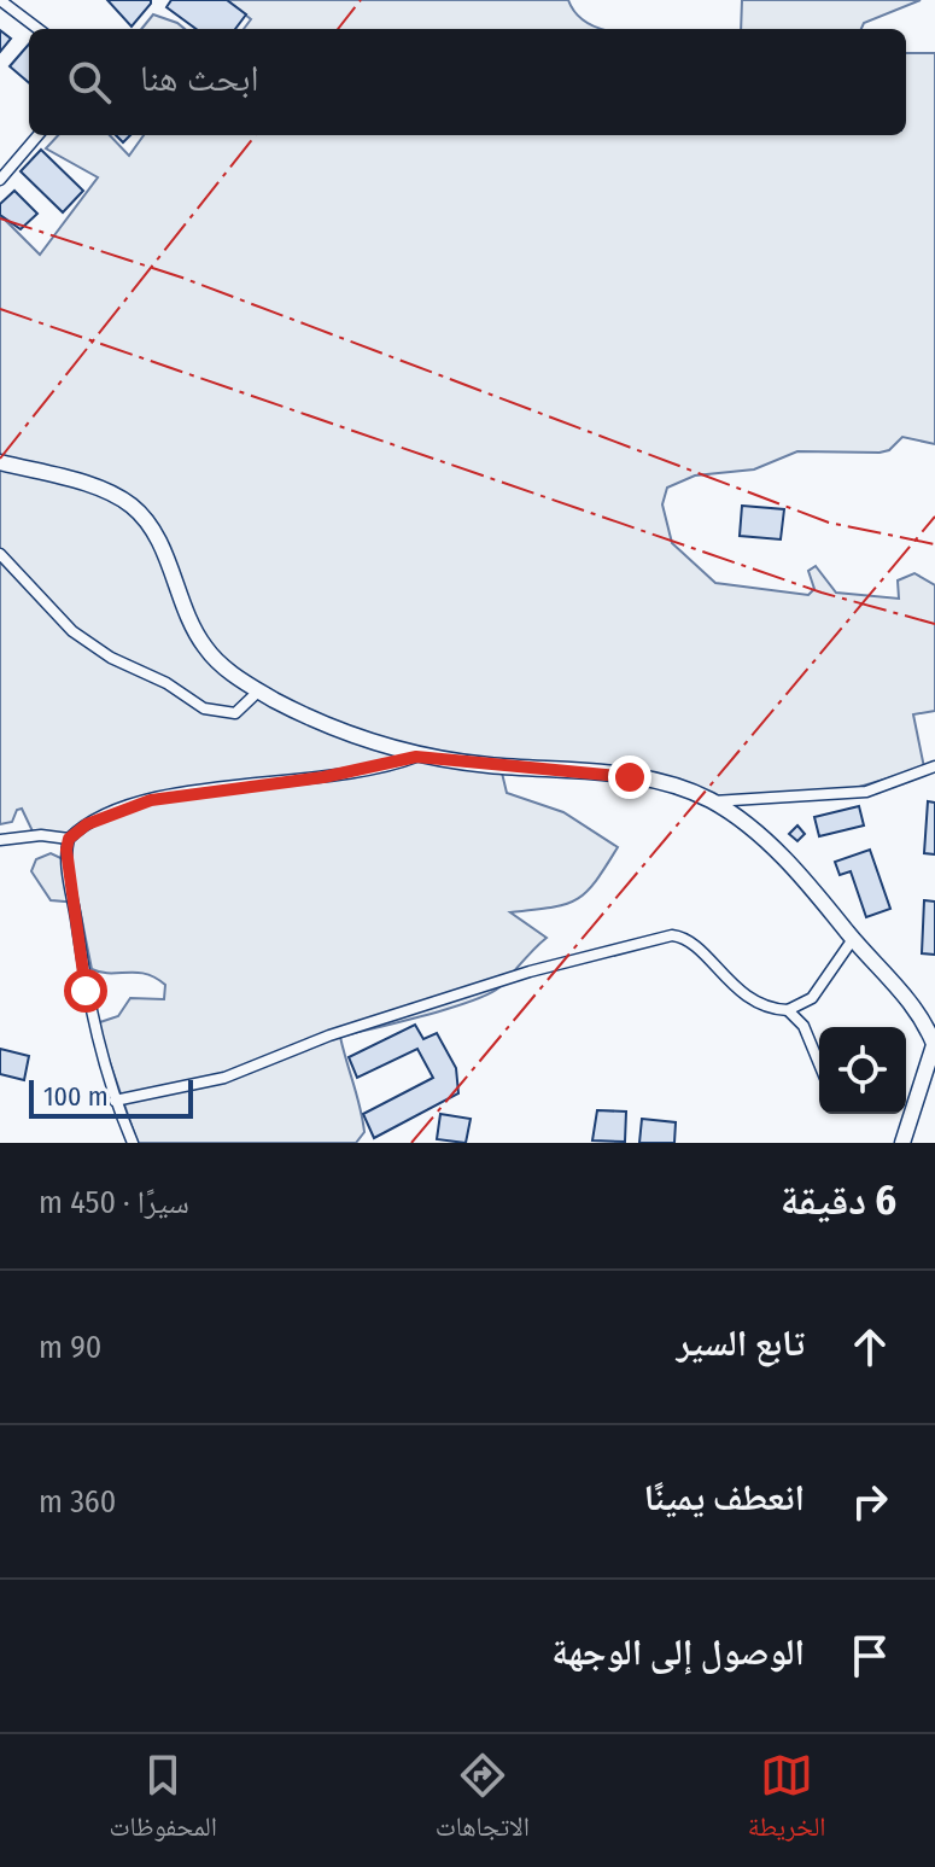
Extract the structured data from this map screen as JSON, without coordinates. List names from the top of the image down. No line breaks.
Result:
{"scale_bar":"100 m","page":{"search":"ابحث هنا","scale":"100 m","heading":["6 دقيقة","سيرًا · 450 m"],"list":[["تابع السير","90 m"],["انعطف يمينًا","360 m"],"الوصول إلى الوجهة"],"nav":["الخريطة","الاتجاهات","المحفوظات"]}}
